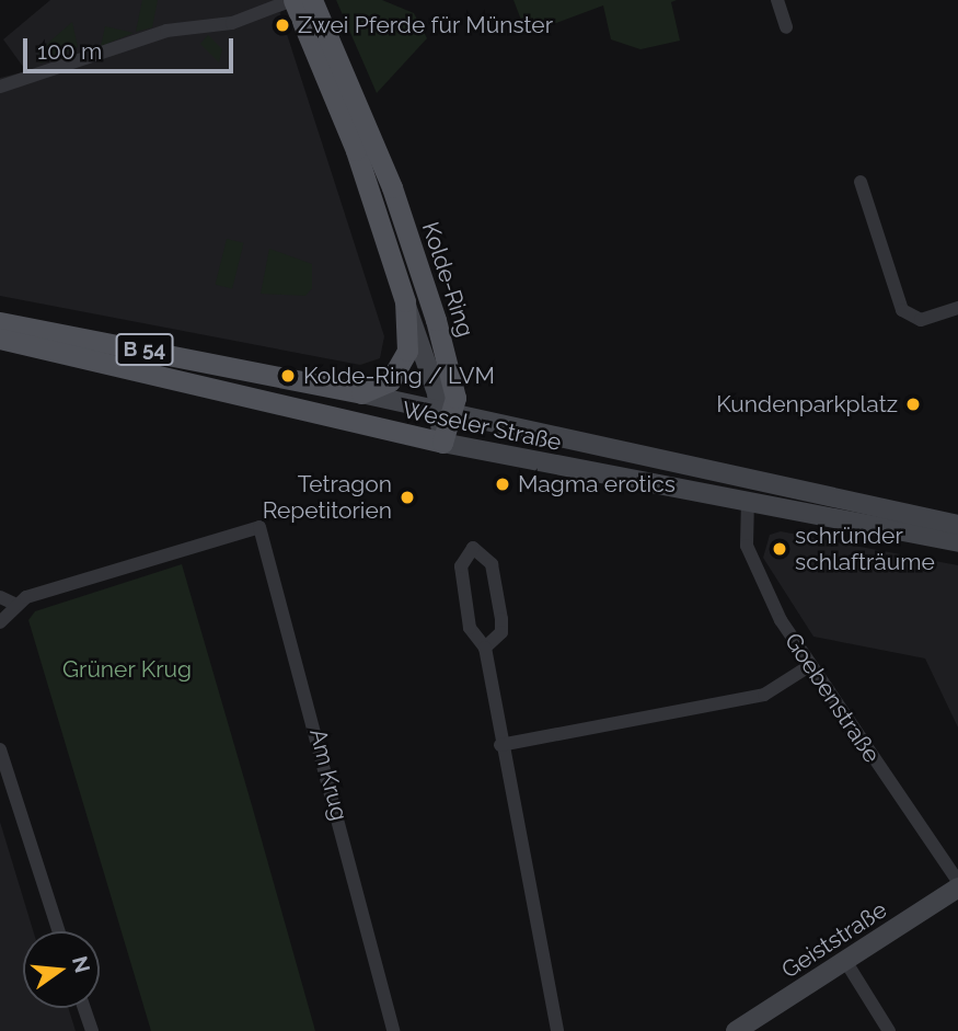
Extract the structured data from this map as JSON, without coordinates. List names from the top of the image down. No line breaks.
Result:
{"streets":{"main road":["Kolde-Ring","B 54","Weseler Straße","Geiststraße"],"street":["Goebenstraße","Am Krug"]},"crossings":[["Kolde-Ring","Weseler Straße"],["Weseler Straße","Goebenstraße"]],"parks":["Grüner Krug"],"places":["Zwei Pferde für Münster","Kolde-Ring / LVM","Kundenparkplatz","Magma erotics","Tetragon Repetitorien","schründer schlafträume"],"scale_bar":"100 m","north":"right"}
